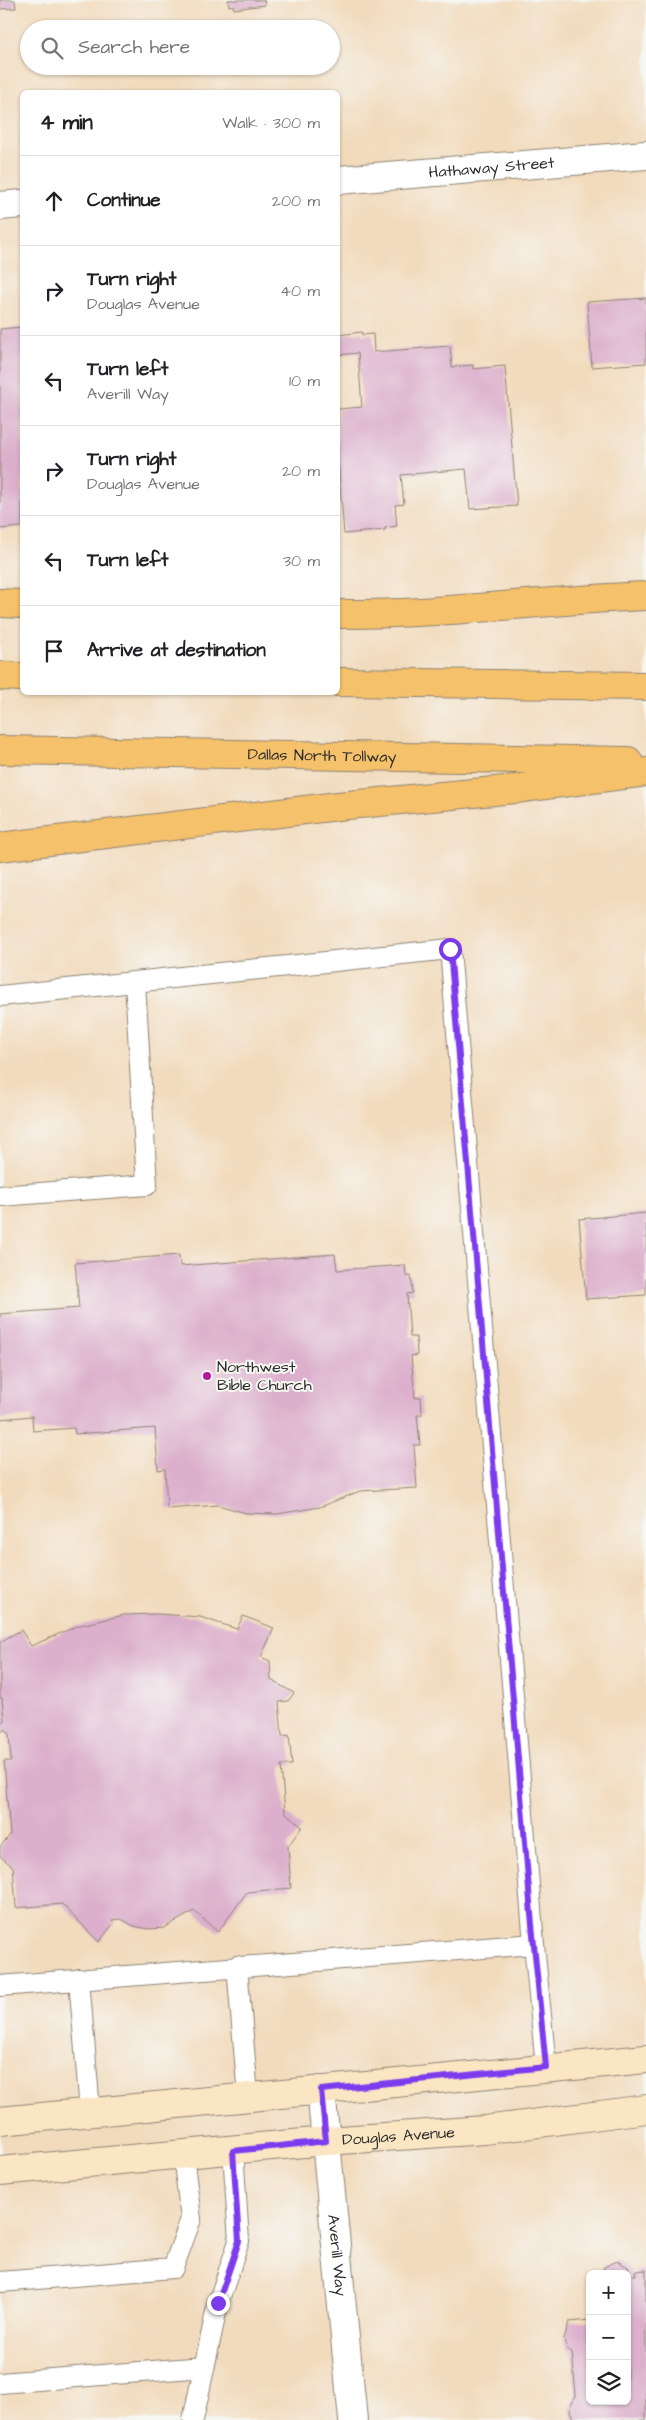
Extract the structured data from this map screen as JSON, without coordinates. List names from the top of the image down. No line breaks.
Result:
{"streets":{"highway":["Dallas North Tollway"],"street":["Hathaway Street","Douglas Avenue","Averill Way"]},"crossings":[["Douglas Avenue","Averill Way"]],"places":["Northwest Bible Church"],"page":{"search":"Search here","heading":["4 min","Walk · 300 m"],"list":[["Continue","200 m"],["Turn right","Douglas Avenue","40 m"],["Turn left","Averill Way","10 m"],["Turn right","Douglas Avenue","20 m"],["Turn left","30 m"],"Arrive at destination"],"map_buttons":["+","−"]}}
